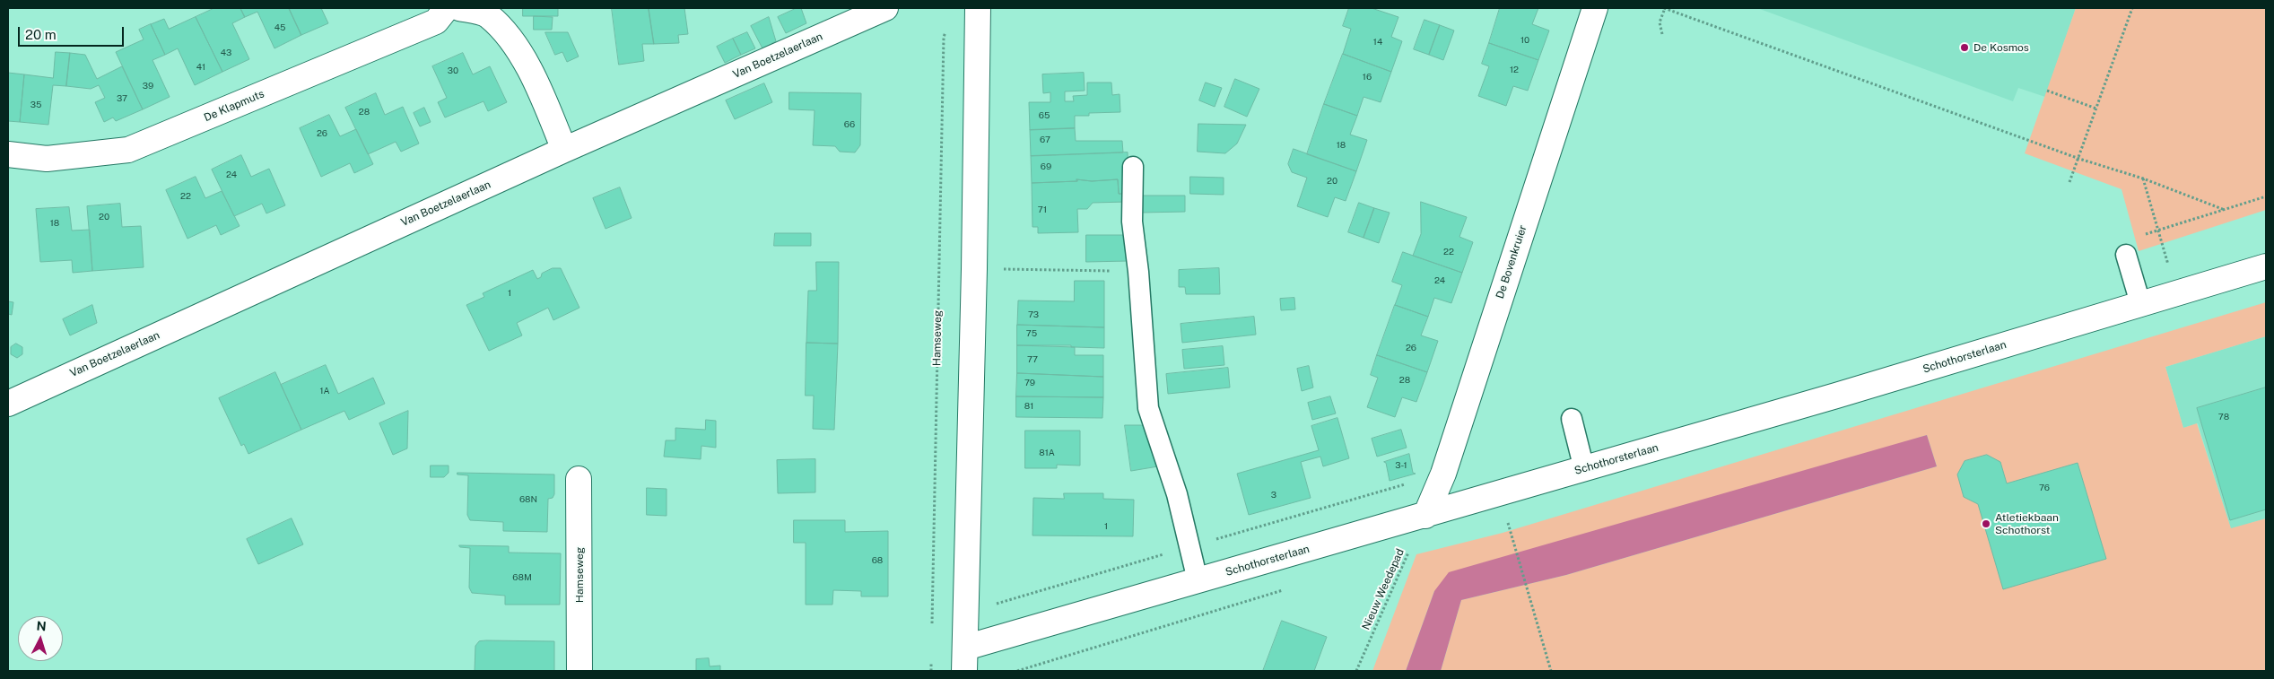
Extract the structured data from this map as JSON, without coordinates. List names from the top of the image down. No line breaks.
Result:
{"streets":{"street":["Van Boetzelaerlaan","De Klapmuts","De Bovenkruier","Hamseweg","Schothorsterlaan"],"path":["Nieuw Weedepad"]},"crossings":[["De Bovenkruier","Schothorsterlaan"],["De Bovenkruier","Nieuw Weedepad"],["Schothorsterlaan","Nieuw Weedepad"]],"places":["De Kosmos","Atletiekbaan Schothorst"],"house_numbers":["45","10","14","43","41","12","30","16","39","37","35","28","65","66","26","67","18","69","24","20","22","71","20","18","22","24","1","73","75","26","77","28","79","1A","81","78","81A","3-1","76","3","68N","1","68","68M"],"scale_bar":"20 m","north":"top"}
